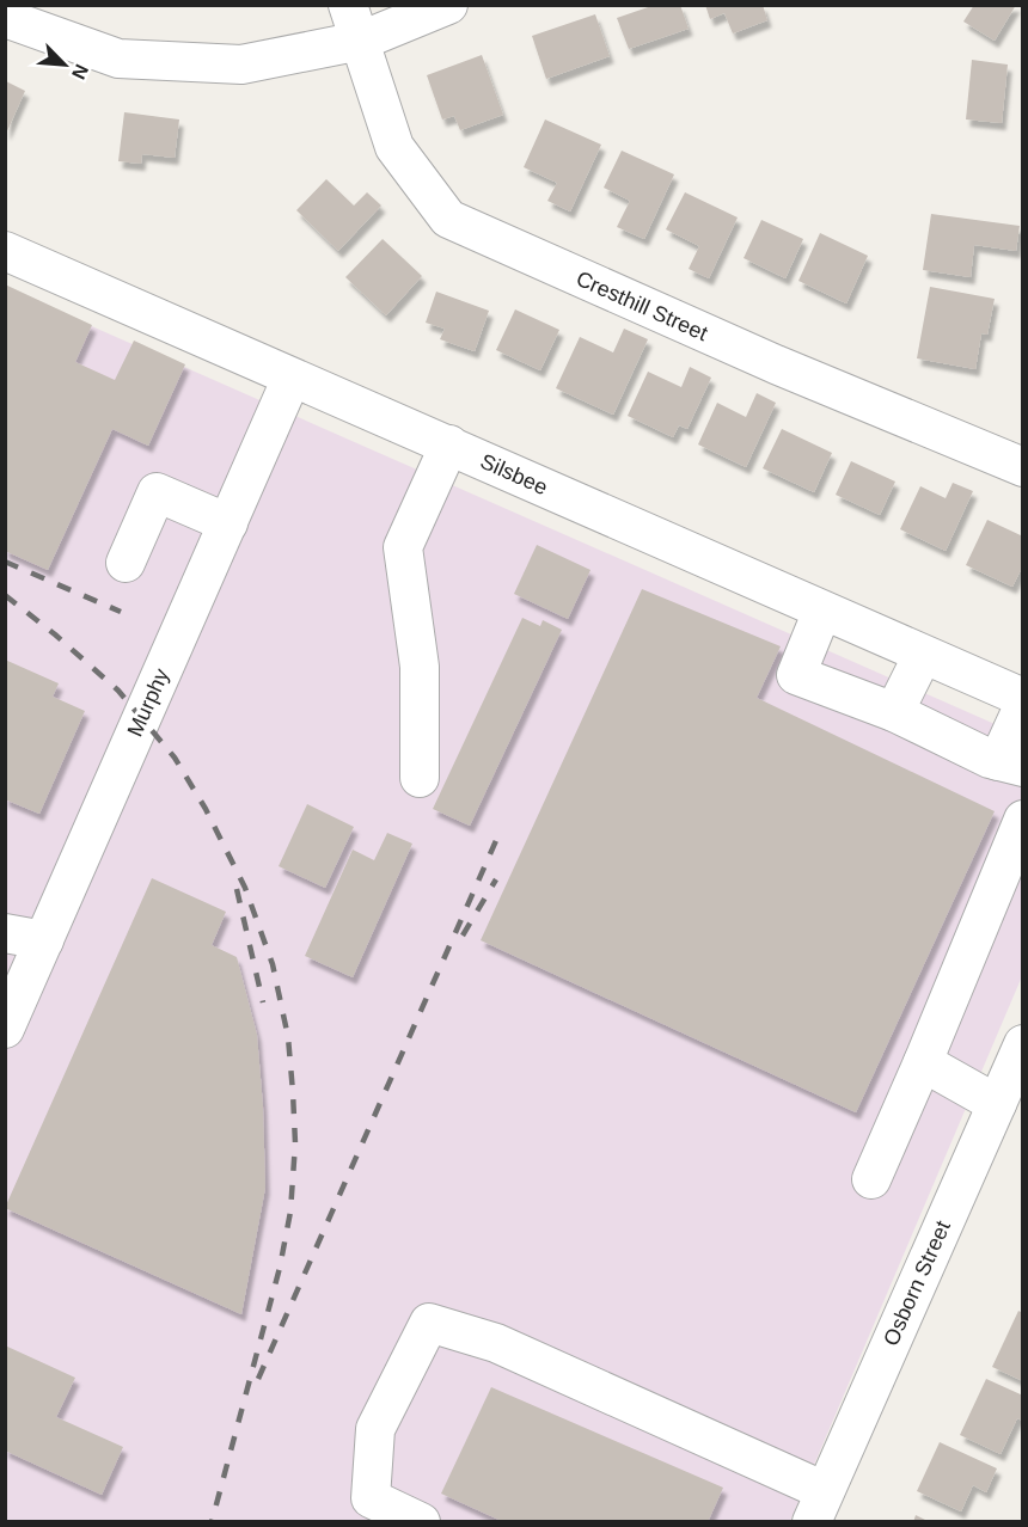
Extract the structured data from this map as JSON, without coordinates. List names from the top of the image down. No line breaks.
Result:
{"streets":{"street":["Cresthill Street","Silsbee","Murphy","Osborn Street"]},"crossings":[["Silsbee","Murphy"]],"north":"bottom right"}
